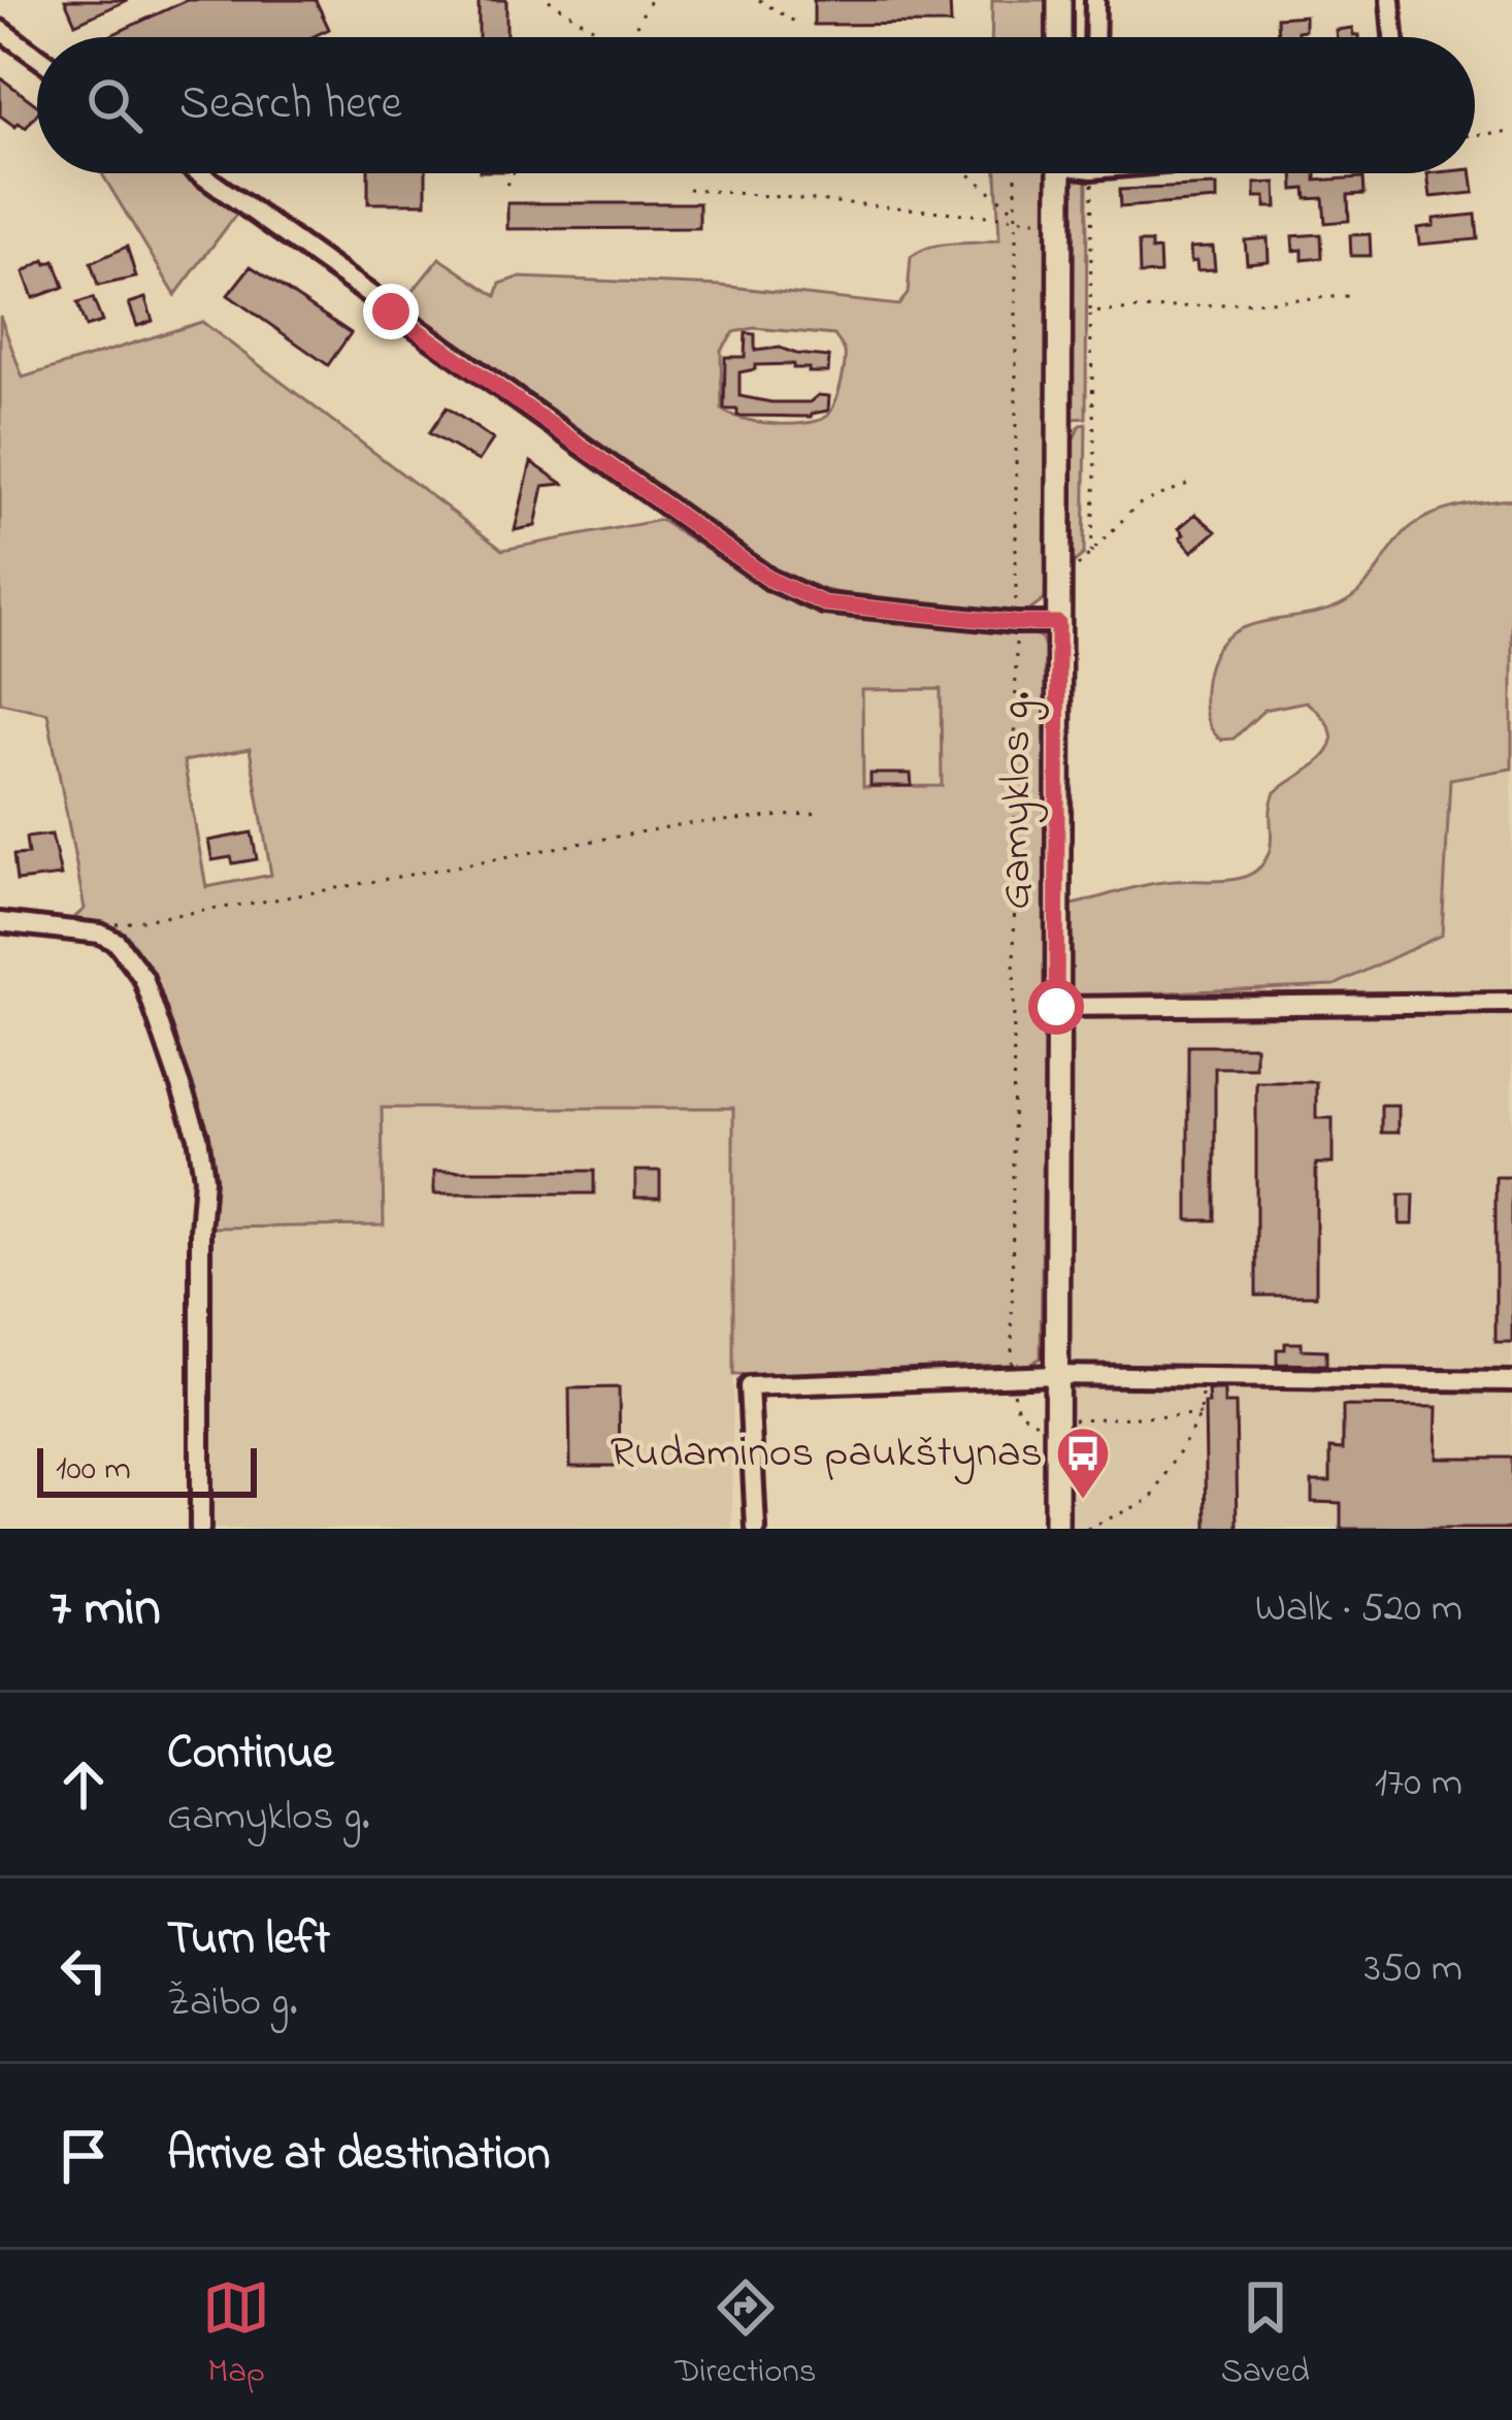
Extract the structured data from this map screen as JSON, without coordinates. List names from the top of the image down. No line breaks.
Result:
{"streets":{"main road":["Gamyklos g."]},"places":{"bus stop":["Rudaminos paukštynas"]},"scale_bar":"100 m","page":{"search":"Search here","scale":"100 m","heading":["7 min","Walk · 520 m"],"list":[["Continue","Gamyklos g.","170 m"],["Turn left","Žaibo g.","350 m"],"Arrive at destination"],"nav":["Map","Directions","Saved"]}}
